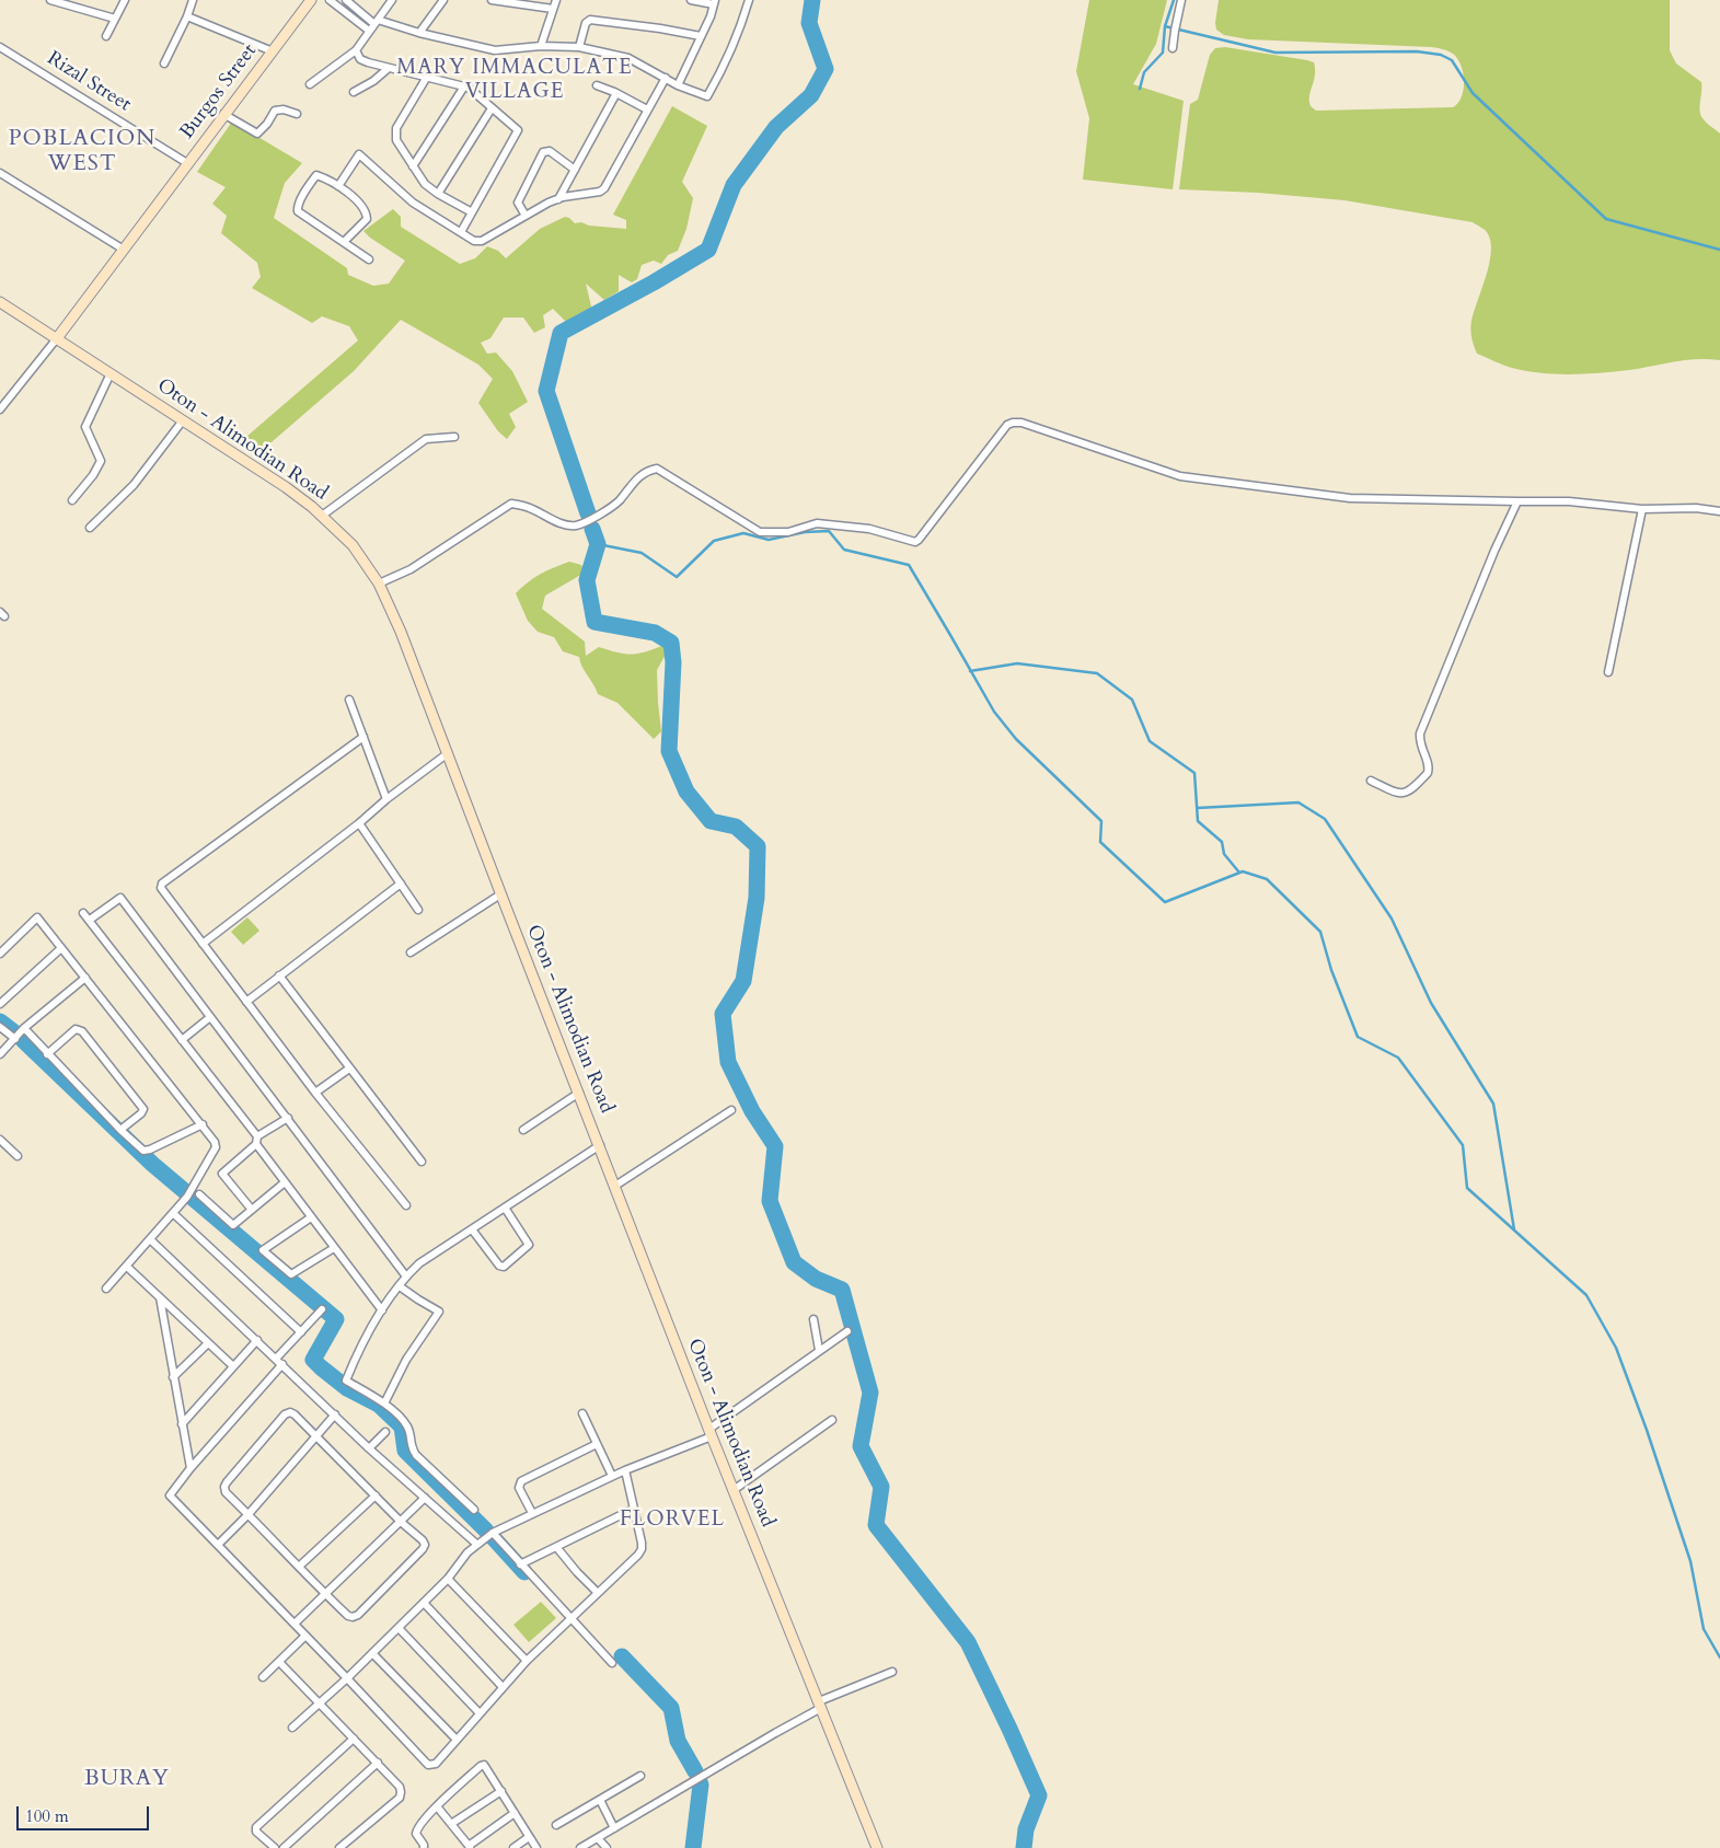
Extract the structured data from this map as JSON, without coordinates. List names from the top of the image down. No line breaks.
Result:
{"streets":{"main road":["Burgos Street","Oton - Alimodian Road"],"street":["Rizal Street"]},"crossings":[["Rizal Street","Burgos Street"],["Burgos Street","Oton - Alimodian Road"]],"districts":["MARY IMMACULATE VILLAGE","POBLACION WEST","FLORVEL","BURAY"],"scale_bar":"100 m"}
